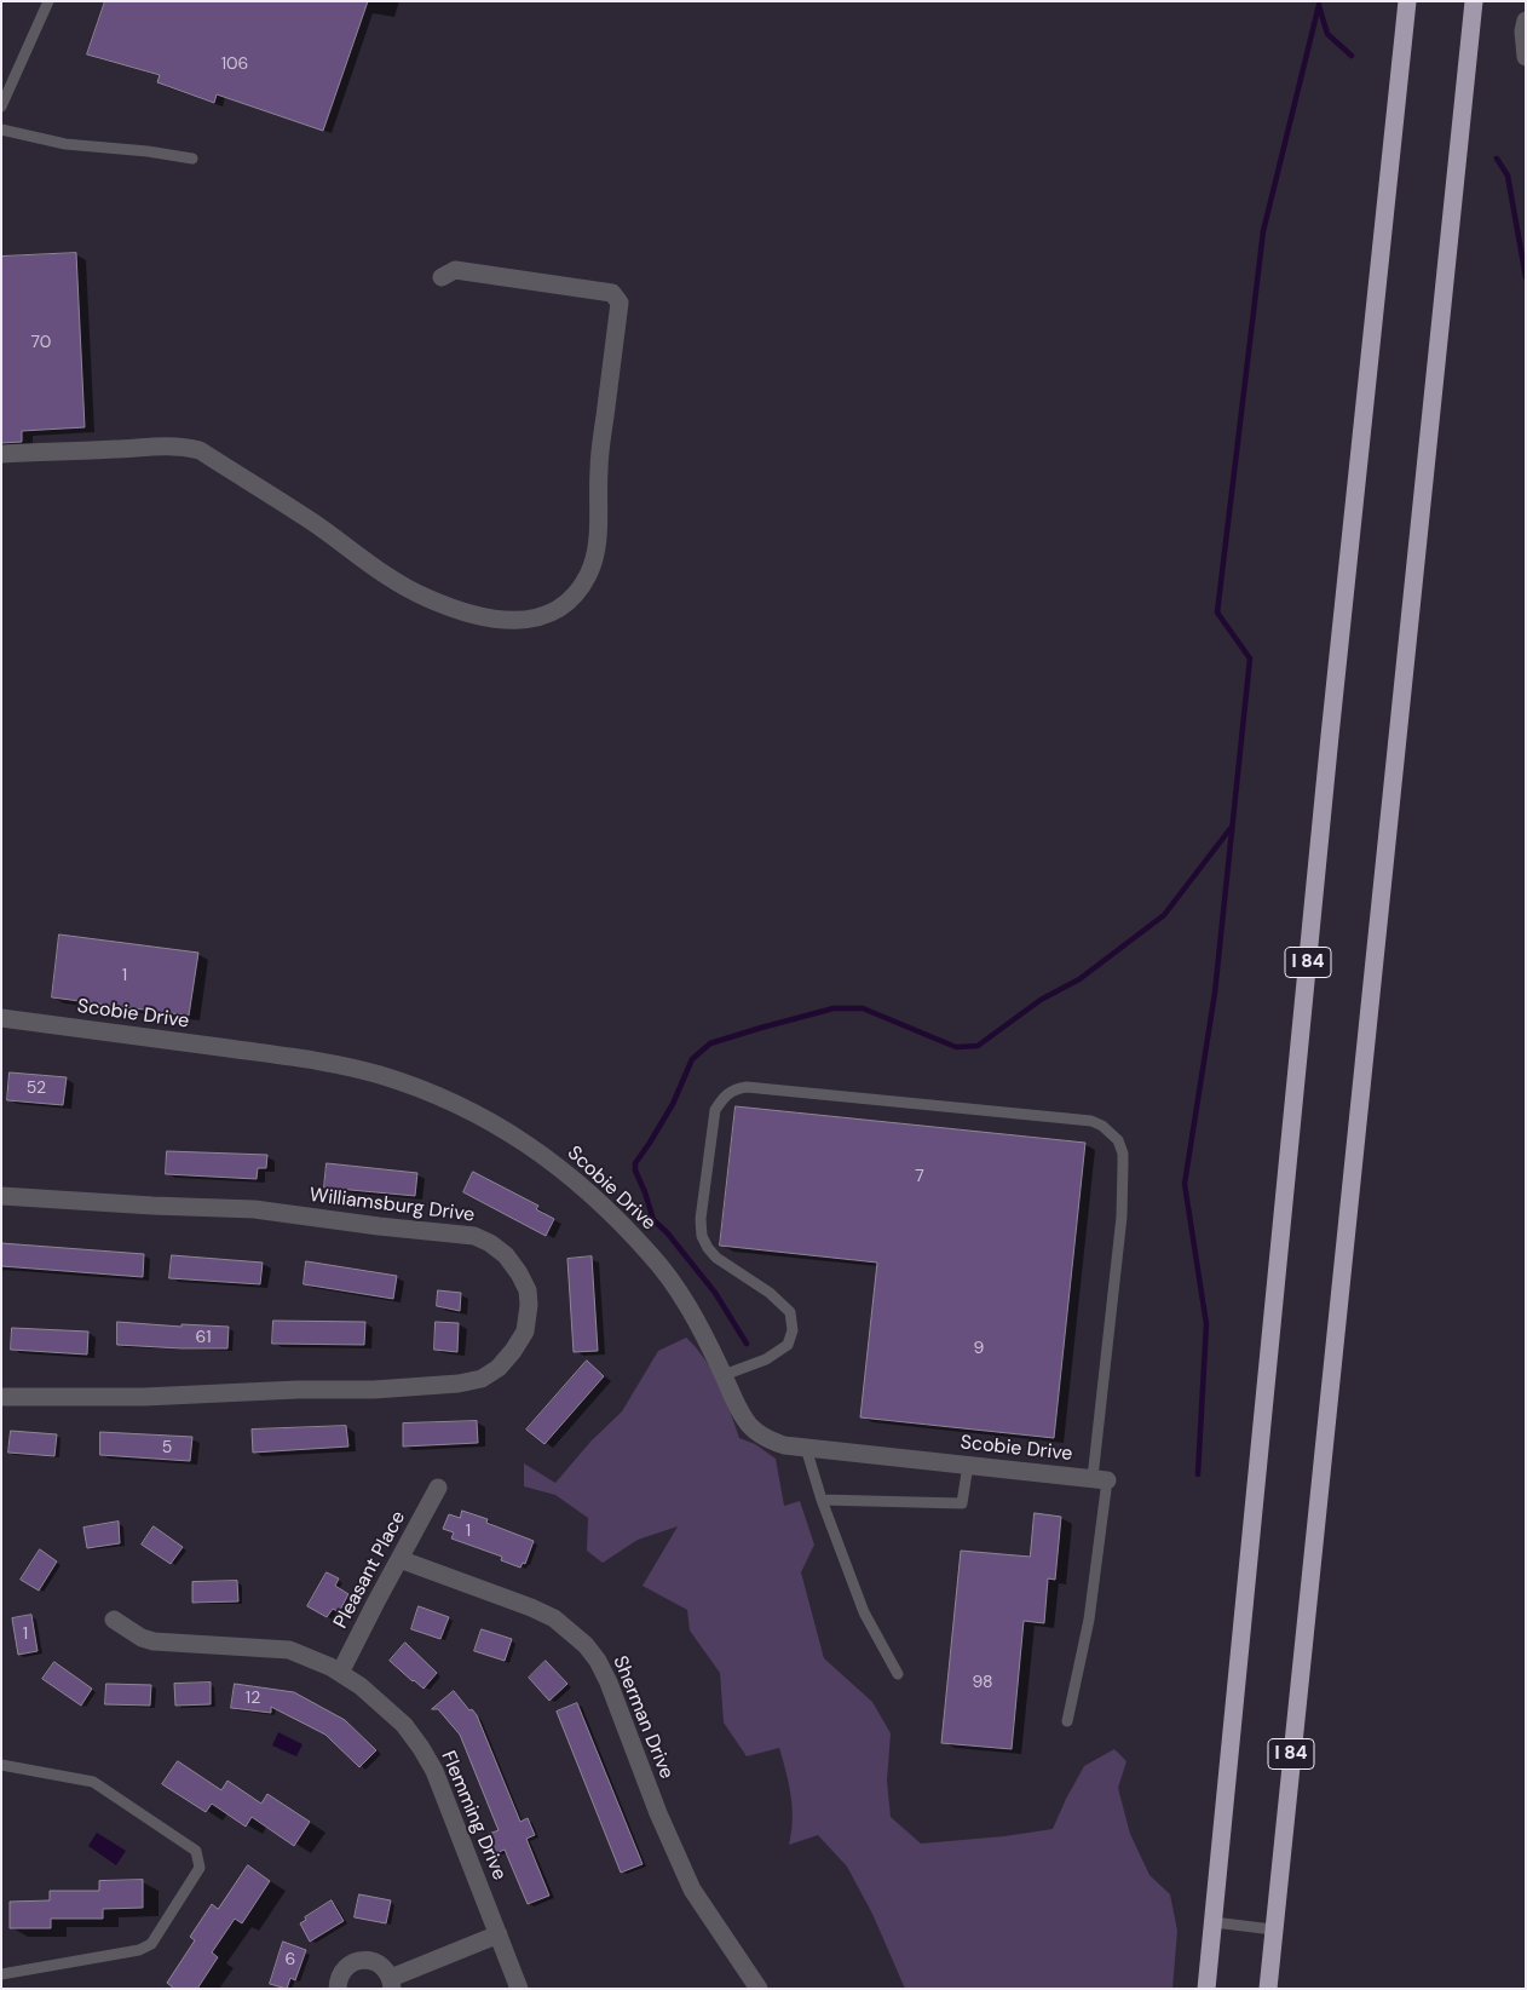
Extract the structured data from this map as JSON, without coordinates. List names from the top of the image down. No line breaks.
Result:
{"streets":{"highway":["I 84"],"street":["Scobie Drive","Williamsburg Drive","Pleasant Place","Sherman Drive","Flemming Drive"]},"crossings":[["Pleasant Place","Sherman Drive"],["Pleasant Place","Flemming Drive"]],"house_numbers":["106","70","1","52","7","61","9","5","1","1","98","12","6"]}
